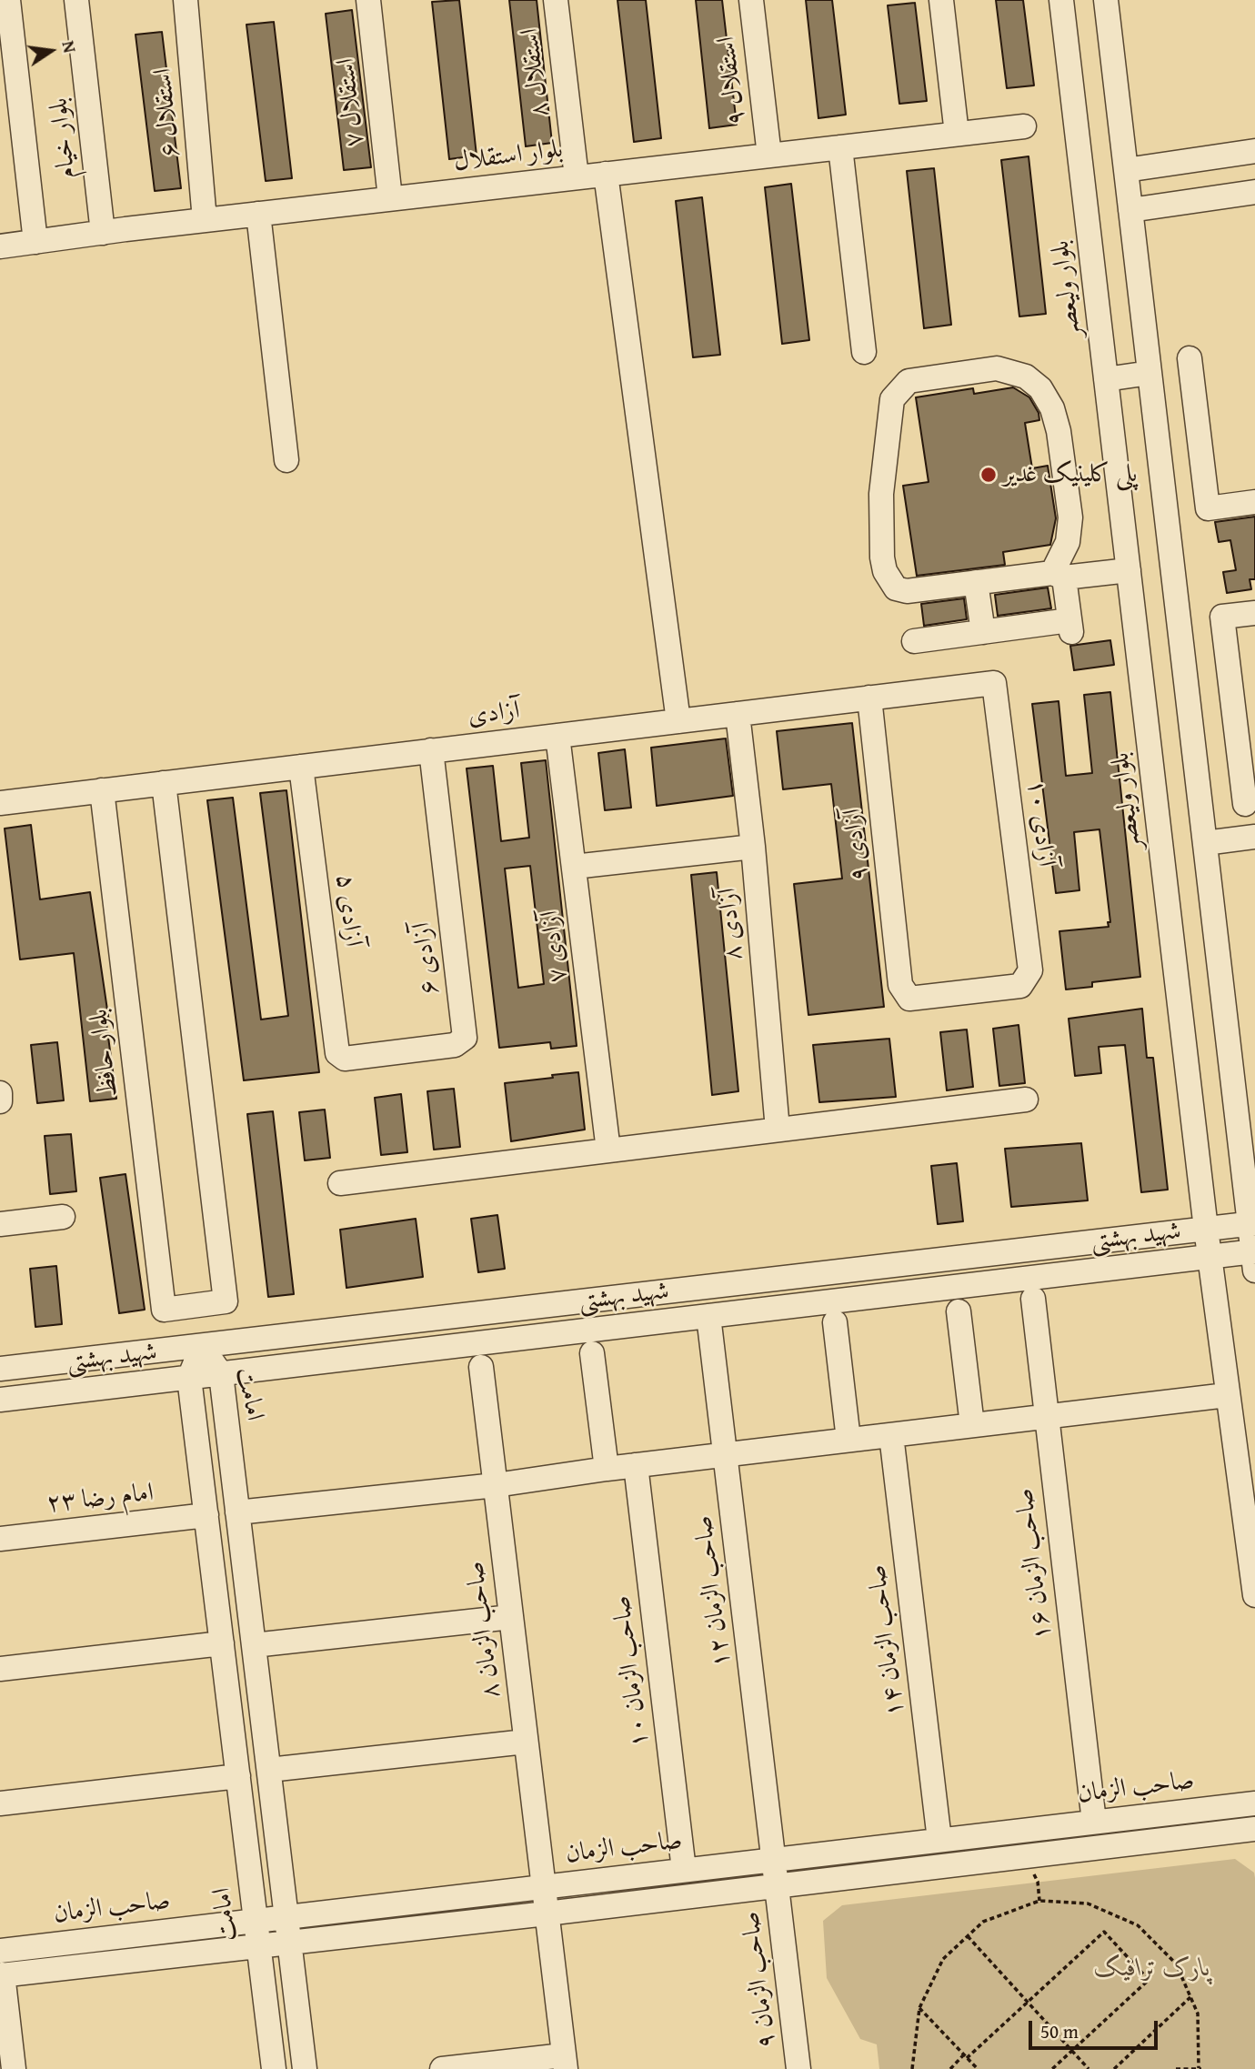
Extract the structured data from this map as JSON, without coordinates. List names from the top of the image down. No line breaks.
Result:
{"streets":{"street":["استقلال ۸","استقلال ۹","استقلال ۷","استقلال ۶","بلوار خیام","بلوار استقلال","بلوار ولیعصر","آزادی","آزادی ۱۰","آزادی ۹","آزادی ۵","آزادی ۸","آزادی ۷","آزادی ۶","بلوار حافظ","شهید بهشتی","امامت","امام رضا ۲۳","صاحب الزمان ۱۶","صاحب الزمان ۱۲","صاحب الزمان ۸","صاحب الزمان ۱۴","صاحب الزمان ۱۰","صاحب الزمان","صاحب الزمان ۹"]},"crossings":[["استقلال ۸","بلوار استقلال"],["استقلال ۹","بلوار استقلال"],["استقلال ۷","بلوار استقلال"],["استقلال ۶","بلوار استقلال"],["بلوار خیام","بلوار استقلال"],["بلوار ولیعصر","شهید بهشتی"],["آزادی","آزادی ۱۰"],["آزادی","آزادی ۹"],["آزادی","آزادی ۵"],["آزادی","آزادی ۸"],["آزادی","آزادی ۷"],["آزادی","آزادی ۶"],["آزادی","بلوار حافظ"],["آزادی ۱۰","آزادی ۹"],["آزادی ۵","آزادی ۶"],["شهید بهشتی","امامت"],["شهید بهشتی","صاحب الزمان ۱۲"],["امامت","امام رضا ۲۳"],["امامت","صاحب الزمان"],["صاحب الزمان ۱۶","صاحب الزمان"],["صاحب الزمان ۱۲","صاحب الزمان"],["صاحب الزمان ۱۲","صاحب الزمان ۹"],["صاحب الزمان ۸","صاحب الزمان"],["صاحب الزمان ۱۴","صاحب الزمان"],["صاحب الزمان ۱۰","صاحب الزمان"],["صاحب الزمان","صاحب الزمان ۹"]],"parks":["پارک ترافیک"],"places":["پلی کلینیک غدیر"],"scale_bar":"50 m","north":"right"}
